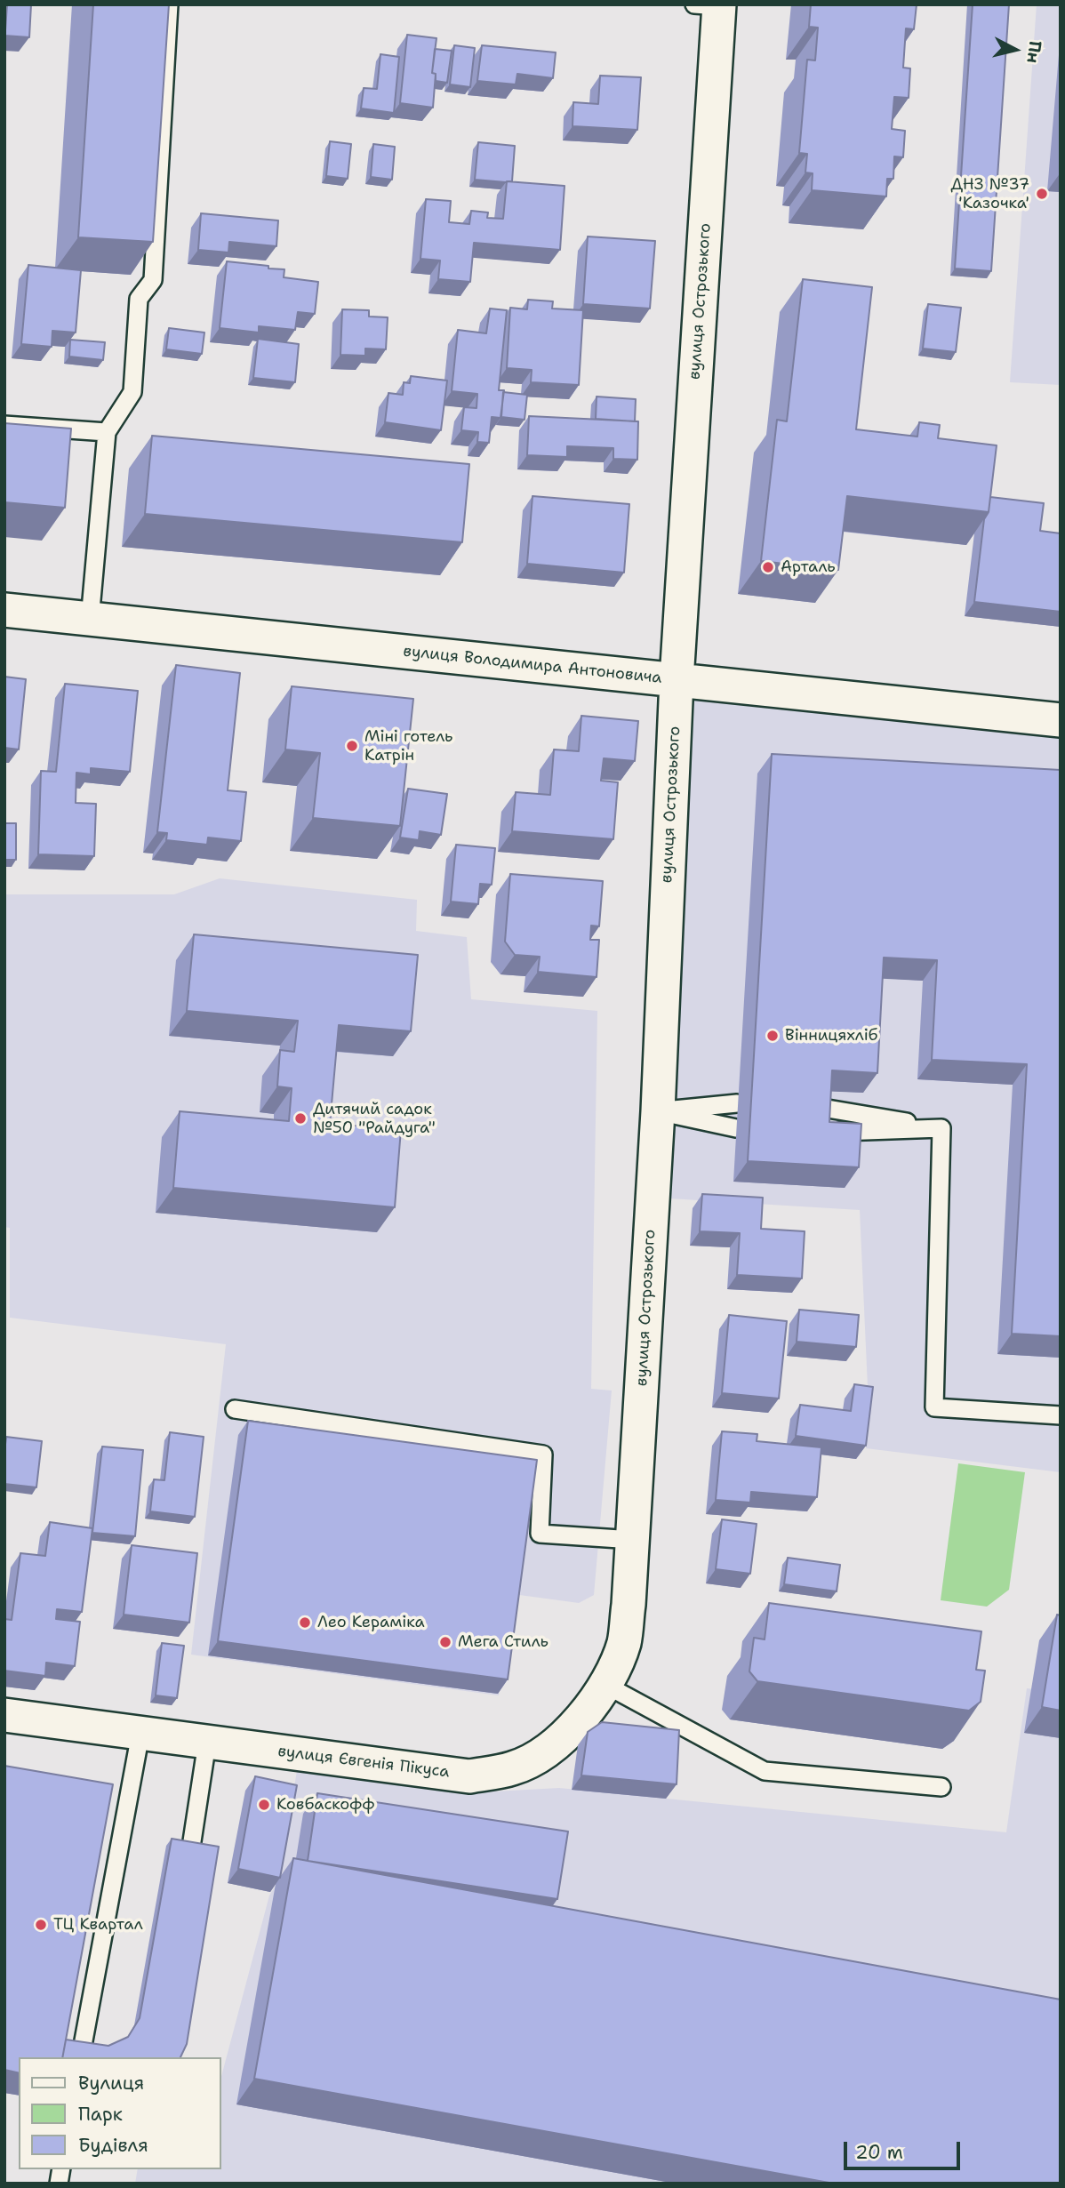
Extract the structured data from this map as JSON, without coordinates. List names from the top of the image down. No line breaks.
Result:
{"streets":{"street":["вулиця Острозького","вулиця Володимира Антоновича","вулиця Євгенія Пікуса"]},"crossings":[["вулиця Острозького","вулиця Володимира Антоновича"],["вулиця Острозького","вулиця Євгенія Пікуса"]],"places":["ДНЗ №37 'Казочка'","Арталь","Міні готель Катрін","Вінницяхліб","Дитячий садок №50 \"Райдуга\"","Лео Кераміка","Мега Стиль","Ковбаскофф","ТЦ Квартал"],"legend":["Вулиця","Парк","Будівля"],"scale_bar":"20 m","north":"right"}
